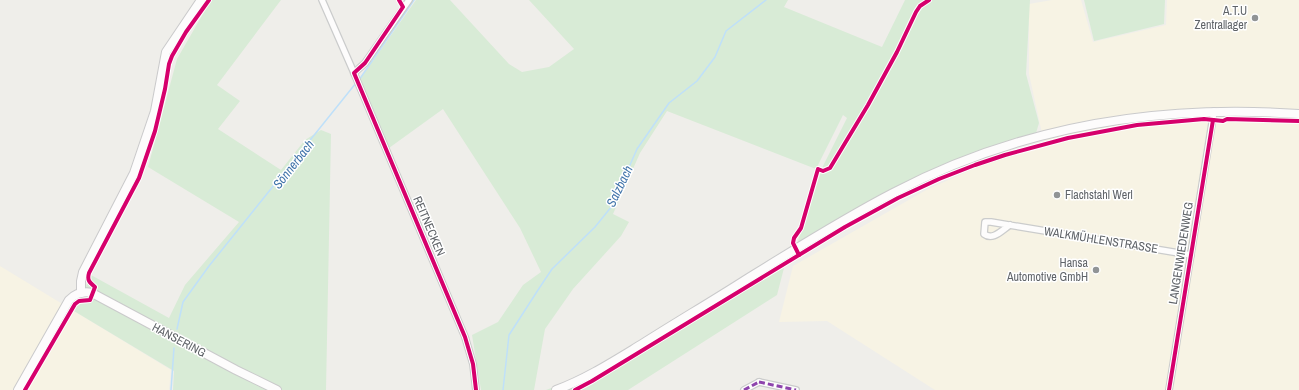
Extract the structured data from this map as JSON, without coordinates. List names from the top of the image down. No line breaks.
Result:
{"streets":{"street":["REITNECKEN","WALKMÜHLENSTRASSE","LANGENWIEDENWEG","HANSERING"]},"crossings":[["WALKMÜHLENSTRASSE","LANGENWIEDENWEG"]],"water":["Sönnerbach","Salzbach"],"places":["A.T.U Zentrallager","Flachstahl Werl","Hansa Automotive GmbH"]}
